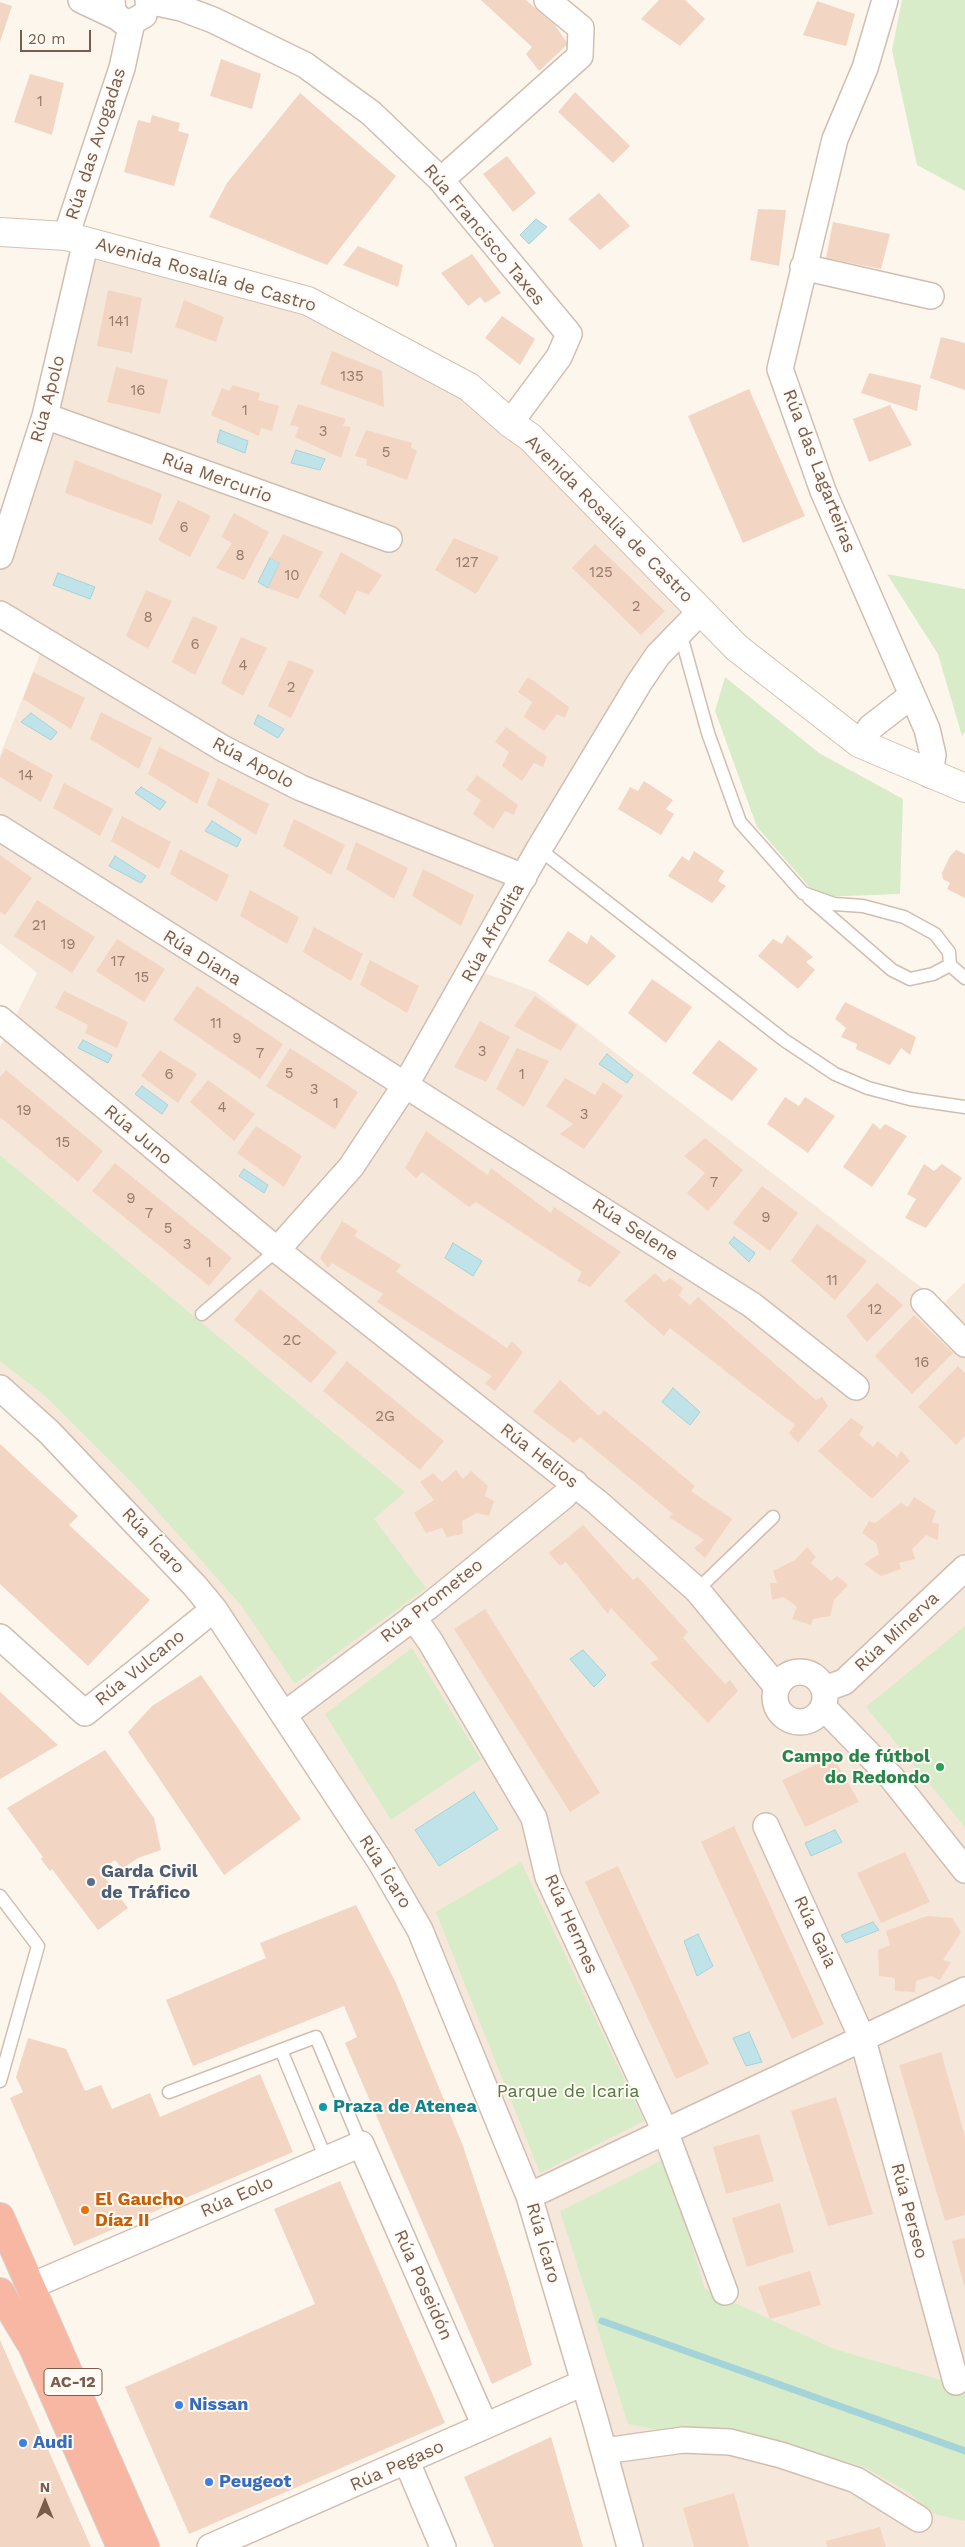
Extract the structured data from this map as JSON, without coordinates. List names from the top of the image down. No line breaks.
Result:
{"streets":{"highway":["AC-12"],"street":["Rúa das Avogadas","Rúa Francisco Taxes","Avenida Rosalía de Castro","Rúa Apolo","Rúa das Lagarteiras","Rúa Mercurio","Rúa Afrodita","Rúa Diana","Rúa Juno","Rúa Selene","Rúa Helios","Rúa Ícaro","Rúa Prometeo","Rúa Minerva","Rúa Vulcano","Rúa Hermes","Rúa Gaia","Rúa Eolo","Rúa Perseo","Rúa Poseidón","Rúa Pegaso"]},"crossings":[["Rúa das Avogadas","Rúa Francisco Taxes"],["Rúa das Avogadas","Avenida Rosalía de Castro"],["Rúa das Avogadas","Rúa Apolo"],["Rúa Francisco Taxes","Avenida Rosalía de Castro"],["Avenida Rosalía de Castro","Rúa Apolo"],["Avenida Rosalía de Castro","Rúa das Lagarteiras"],["Avenida Rosalía de Castro","Rúa Afrodita"],["Rúa Apolo","Rúa Mercurio"],["Rúa Apolo","Rúa Afrodita"],["Rúa Afrodita","Rúa Diana"],["Rúa Afrodita","Rúa Juno"],["Rúa Afrodita","Rúa Selene"],["Rúa Afrodita","Rúa Helios"],["Rúa Diana","Rúa Selene"],["Rúa Juno","Rúa Helios"],["Rúa Helios","Rúa Prometeo"],["Rúa Helios","Rúa Minerva"],["Rúa Ícaro","Rúa Prometeo"],["Rúa Ícaro","Rúa Vulcano"],["Rúa Ícaro","Rúa Pegaso"],["Rúa Prometeo","Rúa Hermes"],["Rúa Gaia","Rúa Perseo"],["Rúa Eolo","Rúa Poseidón"],["Rúa Eolo","AC-12"],["Rúa Poseidón","Rúa Pegaso"]],"parks":["Parque de Icaria"],"places":["Campo de fútbol do Redondo","Garda Civil de Tráfico","Praza de Atenea","El Gaucho Díaz II","Nissan","Audi","Peugeot"],"house_numbers":["1","141","135","16","1","3","5","6","8","127","125","10","2","8","6","4","2","14","21","19","17","15","11","9","3","7","5","6","1","3","1","4","19","3","15","7","9","7","9","5","3","1","11","12","2C","16","2G"],"scale_bar":"20 m","north":"top"}
